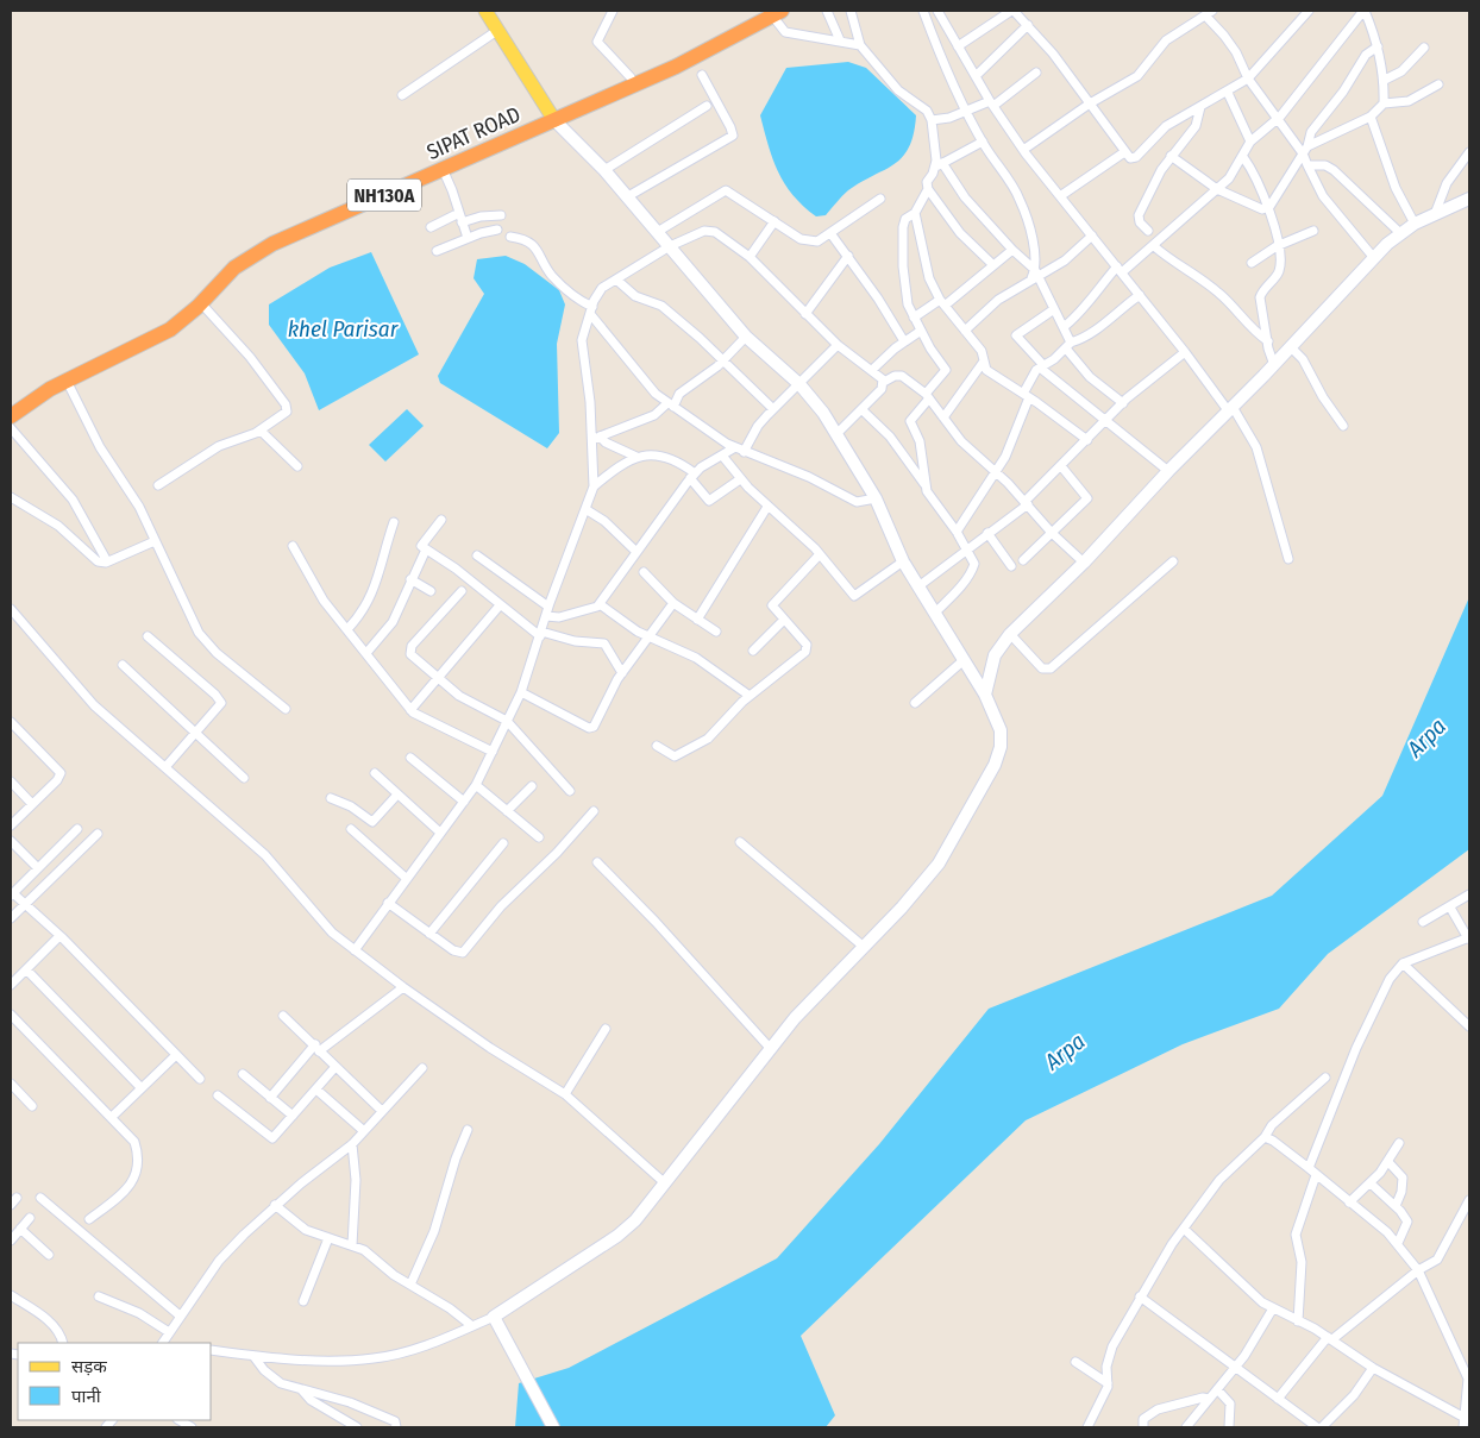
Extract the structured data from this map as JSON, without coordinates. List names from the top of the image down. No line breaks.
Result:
{"streets":{"highway":["SIPAT ROAD","NH130A"]},"water":["khel Parisar","Arpa"],"legend":["सड़क","पानी"]}
